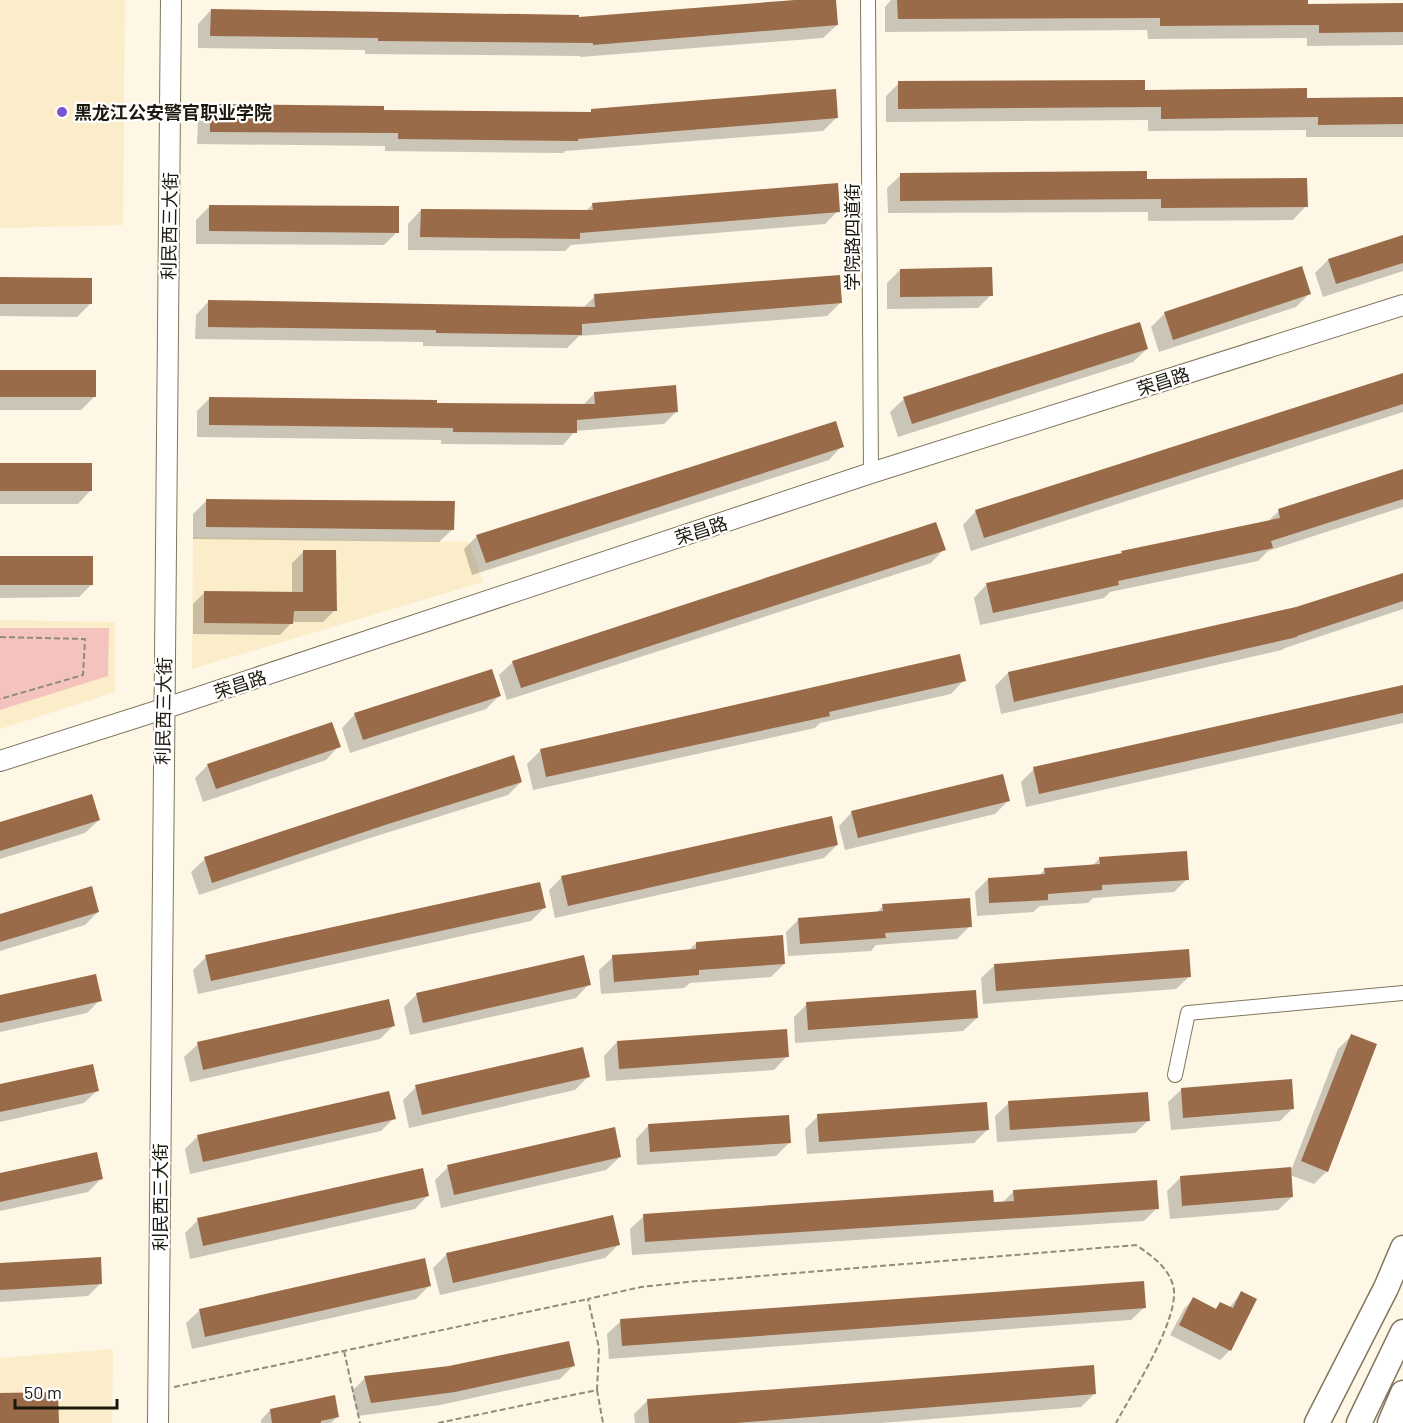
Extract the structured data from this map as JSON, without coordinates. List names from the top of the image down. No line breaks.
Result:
{"streets":{"main road":["利民西三大街","荣昌路"],"street":["学院路四道街"]},"crossings":[["利民西三大街","荣昌路"],["学院路四道街","荣昌路"]],"places":["黑龙江公安警官职业学院"],"scale_bar":"50 m"}
